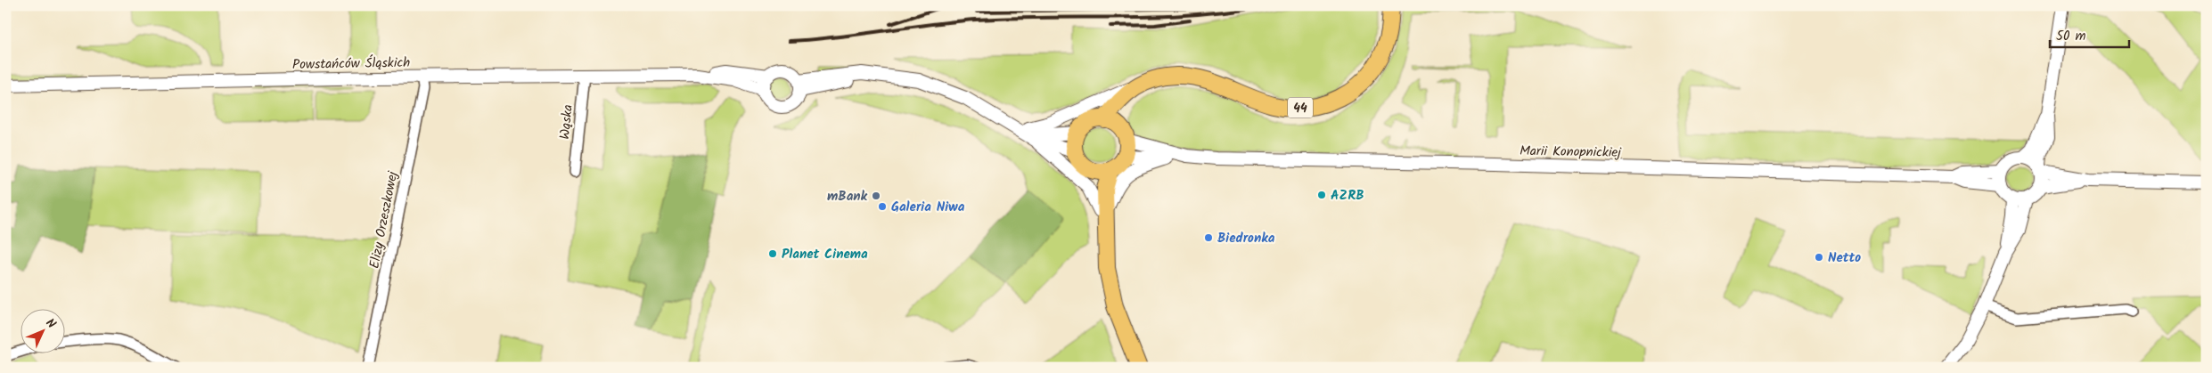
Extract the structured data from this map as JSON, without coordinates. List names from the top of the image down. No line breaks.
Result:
{"streets":{"main road":["44"],"street":["Powstańców Śląskich","Wąska","Marii Konopnickiej","Elizy Orzeszkowej"]},"crossings":[["Powstańców Śląskich","Wąska"],["Powstańców Śląskich","Elizy Orzeszkowej"],["44","Marii Konopnickiej"]],"places":["AZRB","mBank","Galeria Niwa","Biedronka","Planet Cinema","Netto"],"scale_bar":"50 m","north":"top right"}
